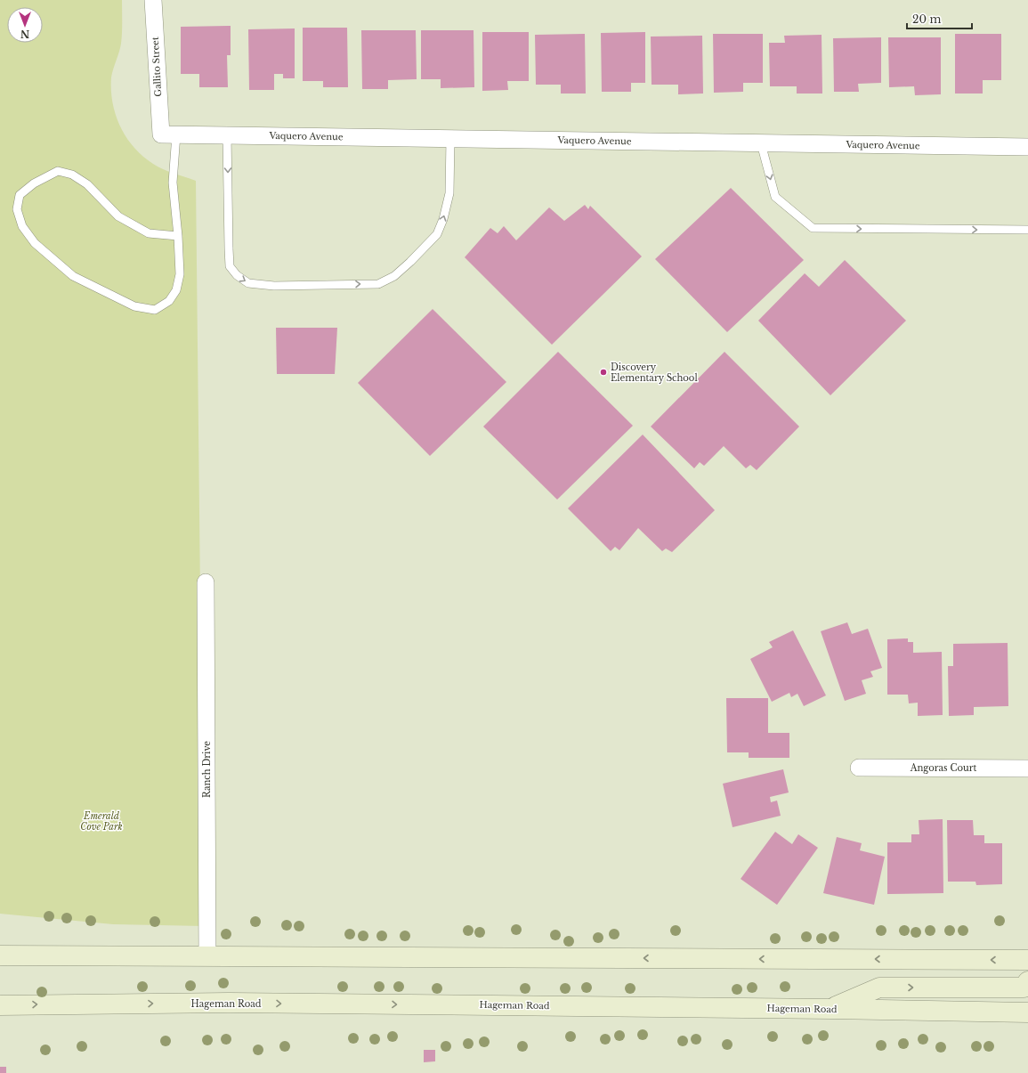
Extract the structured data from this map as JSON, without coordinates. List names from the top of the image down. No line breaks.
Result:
{"streets":{"main road":["Hageman Road"],"street":["Gallito Street","Vaquero Avenue","Angoras Court","Ranch Drive"]},"crossings":[["Gallito Street","Vaquero Avenue"]],"parks":["Emerald Cove Park"],"places":["Discovery Elementary School"],"scale_bar":"20 m","north":"bottom"}
